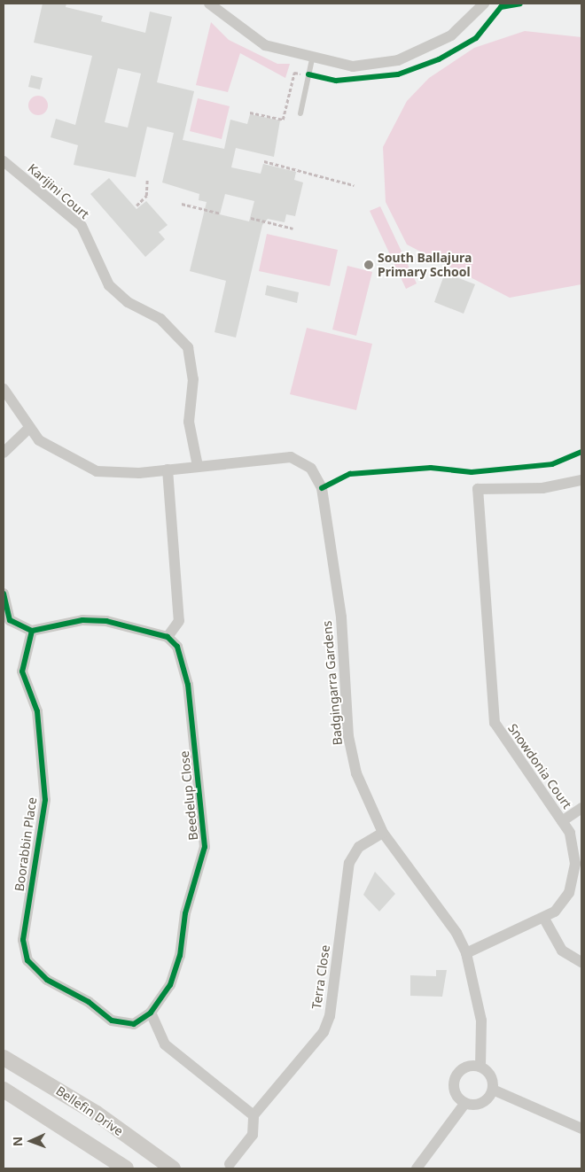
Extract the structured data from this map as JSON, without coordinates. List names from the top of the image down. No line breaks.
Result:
{"streets":{"main road":["Bellefin Drive"],"street":["Karijini Court","Badgingarra Gardens","Snowdonia Court","Beedelup Close","Boorabbin Place","Terra Close"]},"crossings":[["Karijini Court","Badgingarra Gardens"],["Badgingarra Gardens","Snowdonia Court"],["Badgingarra Gardens","Terra Close"],["Beedelup Close","Boorabbin Place"]],"places":["South Ballajura Primary School"],"north":"left"}
